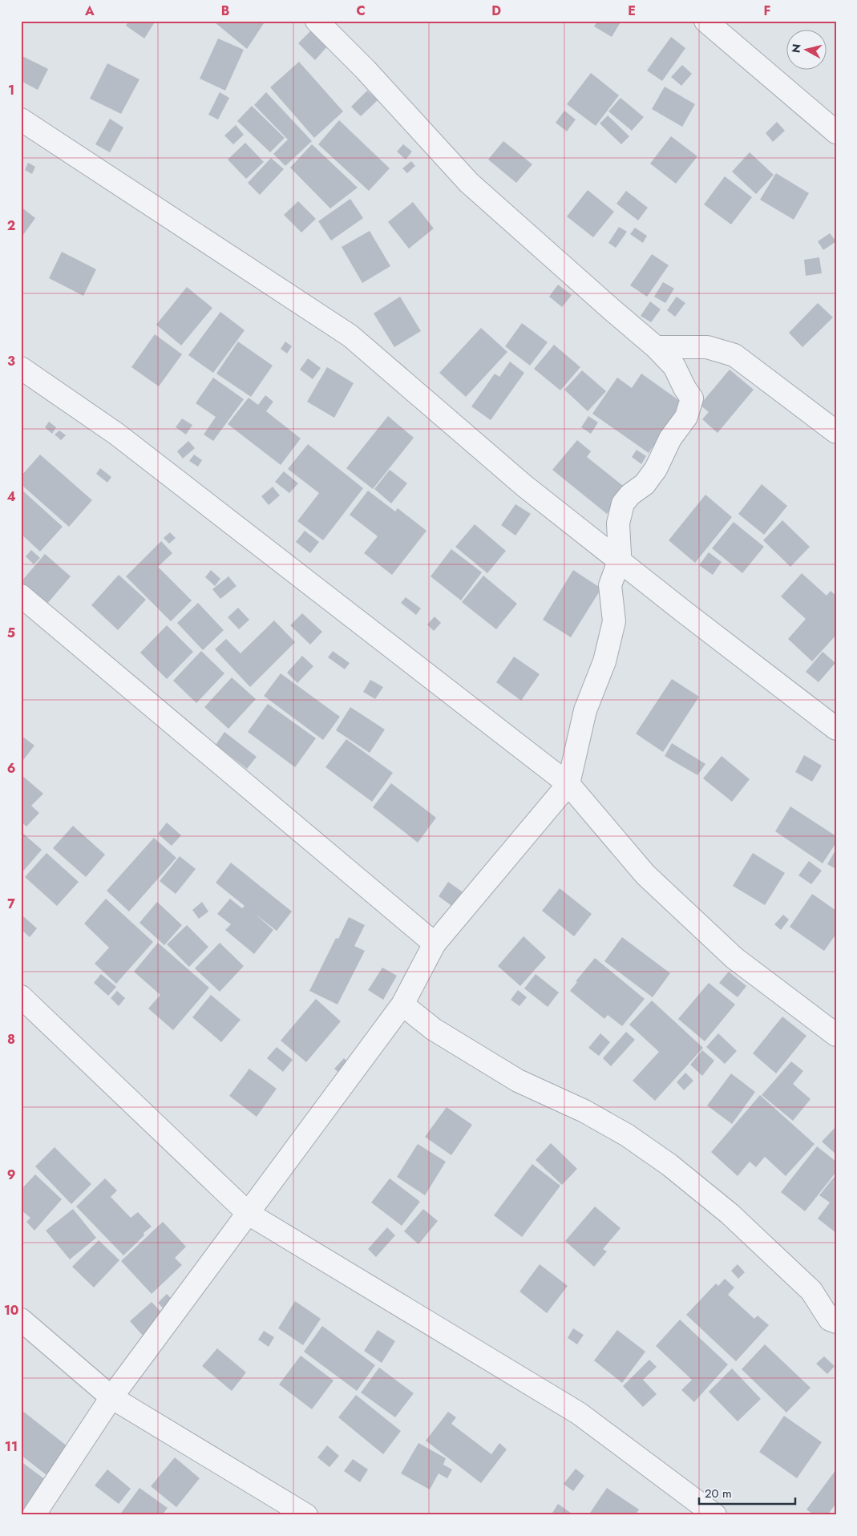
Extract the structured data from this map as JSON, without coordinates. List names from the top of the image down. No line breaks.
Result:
{"scale_bar":"20 m","north":"left","grid":{"columns":["A","B","C","D","E","F"],"rows":["1","2","3","4","5","6","7","8","9","10","11"]}}
